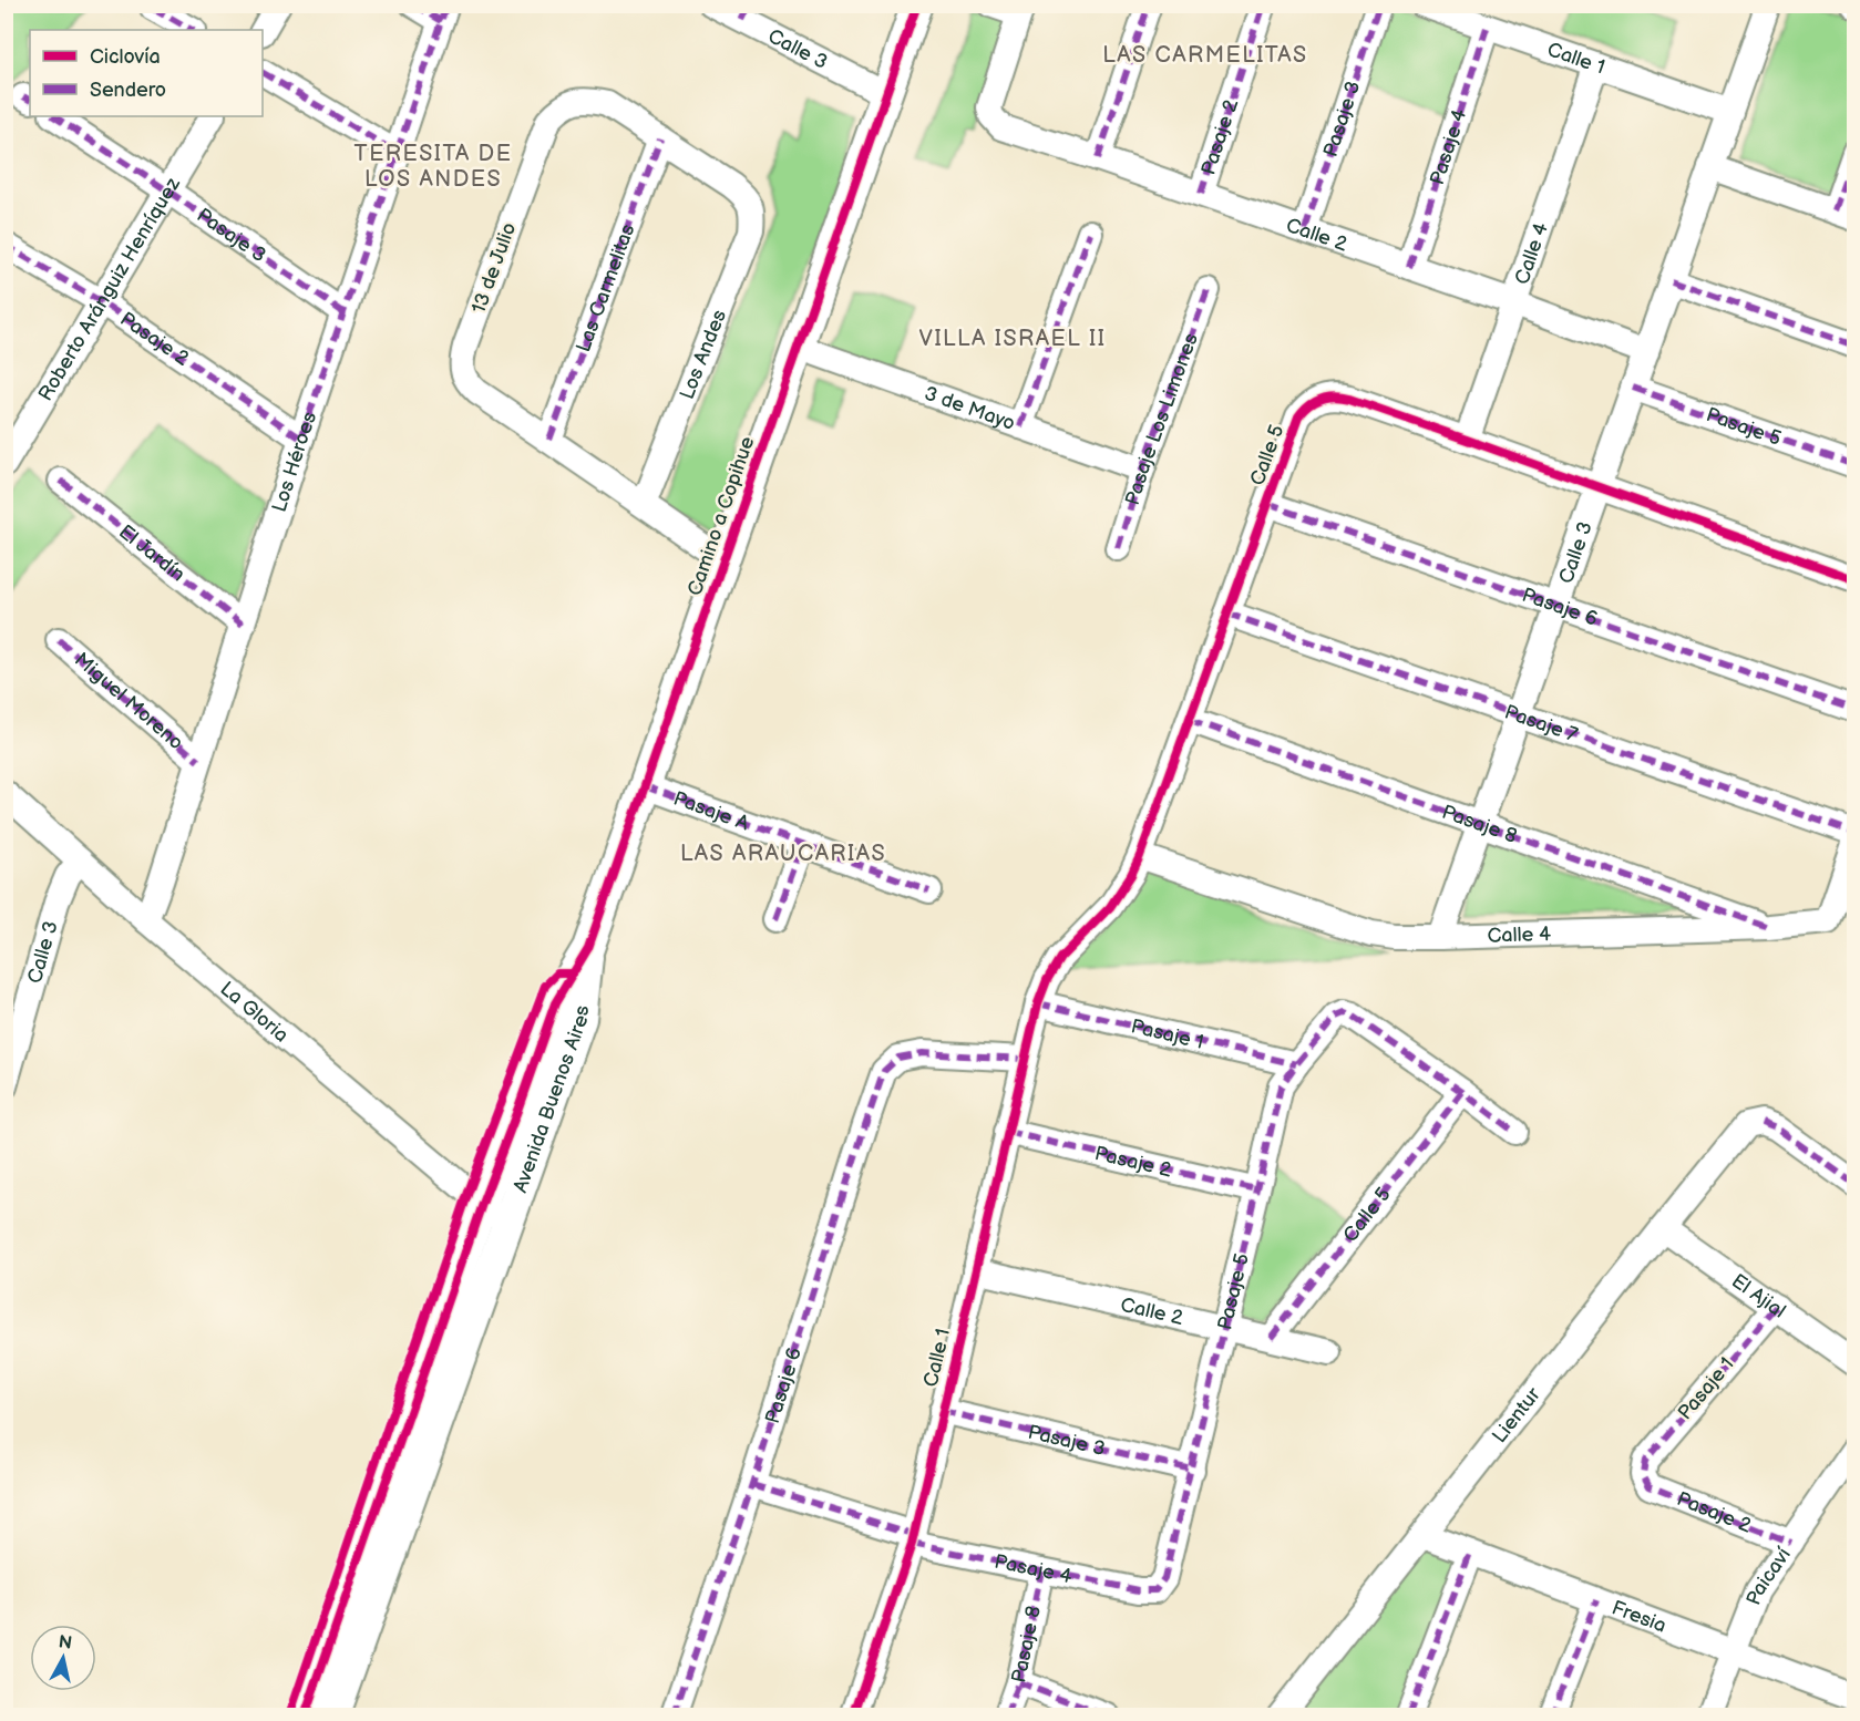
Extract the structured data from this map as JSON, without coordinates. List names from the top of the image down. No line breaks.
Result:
{"streets":{"street":["Calle 3","Calle 1","Pasaje 3","Pasaje 2","Pasaje 4","Calle 2","Calle 4","13 de Julio","Roberto Aránguiz Henríquez","Las Carmelitas","Los Andes","3 de Mayo","Pasaje Los Limones","Pasaje 5","Calle 5","Los Héroes","Camino a Copihue","El Jardín","Pasaje 6","Miguel Moreno","Pasaje 7","Pasaje A","Pasaje 8","La Gloria","Pasaje 1","Avenida Buenos Aires","El Ajial","Lientur","Paicaví","Fresia"]},"crossings":[["Calle 3","Calle 1"],["Calle 3","Calle 2"],["Calle 3","Calle 4"],["Calle 3","Pasaje 5"],["Calle 3","Calle 5"],["Calle 3","Camino a Copihue"],["Calle 3","Pasaje 6"],["Calle 3","Pasaje 7"],["Calle 3","Pasaje 8"],["Calle 3","La Gloria"],["Calle 1","Pasaje 3"],["Calle 1","Pasaje 2"],["Calle 1","Pasaje 4"],["Calle 1","Calle 2"],["Calle 1","Calle 4"],["Calle 1","Calle 5"],["Calle 1","Pasaje 6"],["Calle 1","Pasaje 1"],["Pasaje 3","Calle 2"],["Pasaje 3","Roberto Aránguiz Henríquez"],["Pasaje 3","Pasaje 5"],["Pasaje 3","Los Héroes"],["Pasaje 2","Calle 2"],["Pasaje 2","Roberto Aránguiz Henríquez"],["Pasaje 2","Pasaje 5"],["Pasaje 2","Los Héroes"],["Pasaje 2","Pasaje 1"],["Pasaje 2","Paicaví"],["Pasaje 4","Calle 2"],["Pasaje 4","Pasaje 5"],["Pasaje 4","Pasaje 6"],["Pasaje 4","Pasaje 8"],["Calle 2","Calle 4"],["Calle 2","Pasaje 5"],["Calle 2","Calle 5"],["Calle 4","Calle 5"],["Calle 4","Pasaje 8"],["13 de Julio","Las Carmelitas"],["13 de Julio","Los Andes"],["Las Carmelitas","Los Andes"],["3 de Mayo","Pasaje Los Limones"],["3 de Mayo","Camino a Copihue"],["Pasaje 5","Calle 5"],["Pasaje 5","Pasaje 1"],["Calle 5","Pasaje 6"],["Calle 5","Pasaje 7"],["Calle 5","Pasaje 8"],["Calle 5","Pasaje 1"],["Los Héroes","El Jardín"],["Los Héroes","Miguel Moreno"],["Los Héroes","La Gloria"],["Camino a Copihue","Pasaje A"],["Camino a Copihue","Avenida Buenos Aires"],["La Gloria","Avenida Buenos Aires"],["Pasaje 1","El Ajial"],["El Ajial","Lientur"],["Lientur","Fresia"],["Paicaví","Fresia"]],"districts":["LAS CARMELITAS","TERESITA DE LOS ANDES","VILLA ISRAEL II","LAS ARAUCARIAS"],"legend":["Ciclovía","Sendero"],"north":"top"}
